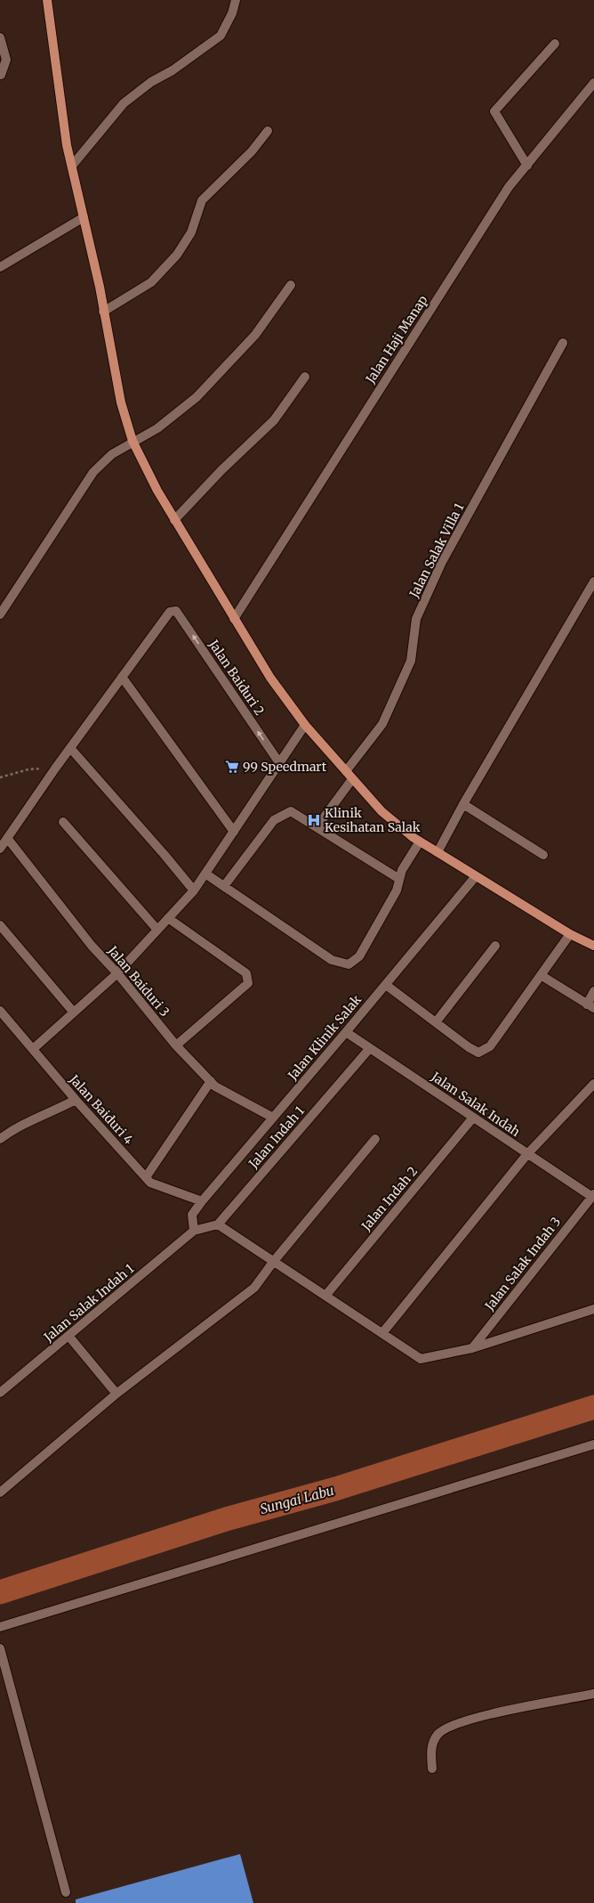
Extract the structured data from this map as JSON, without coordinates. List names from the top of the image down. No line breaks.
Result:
{"streets":{"street":["Jalan Haji Manap","Jalan Salak Villa 1","Jalan Baiduri 2","Jalan Baiduri 3","Jalan Klinik Salak","Jalan Salak Indah","Jalan Baiduri 4","Jalan Indah 1","Jalan Indah 2","Jalan Salak Indah 3","Jalan Salak Indah 1"]},"crossings":[["Jalan Baiduri 3","Jalan Klinik Salak"],["Jalan Klinik Salak","Jalan Salak Indah"],["Jalan Klinik Salak","Jalan Baiduri 4"],["Jalan Klinik Salak","Jalan Salak Indah 1"],["Jalan Salak Indah","Jalan Indah 1"],["Jalan Salak Indah","Jalan Indah 2"],["Jalan Salak Indah","Jalan Salak Indah 3"]],"water":["Sungai Labu"],"places":{"supermarket":["99 Speedmart"],"hospital":["Klinik Kesihatan Salak"]}}
